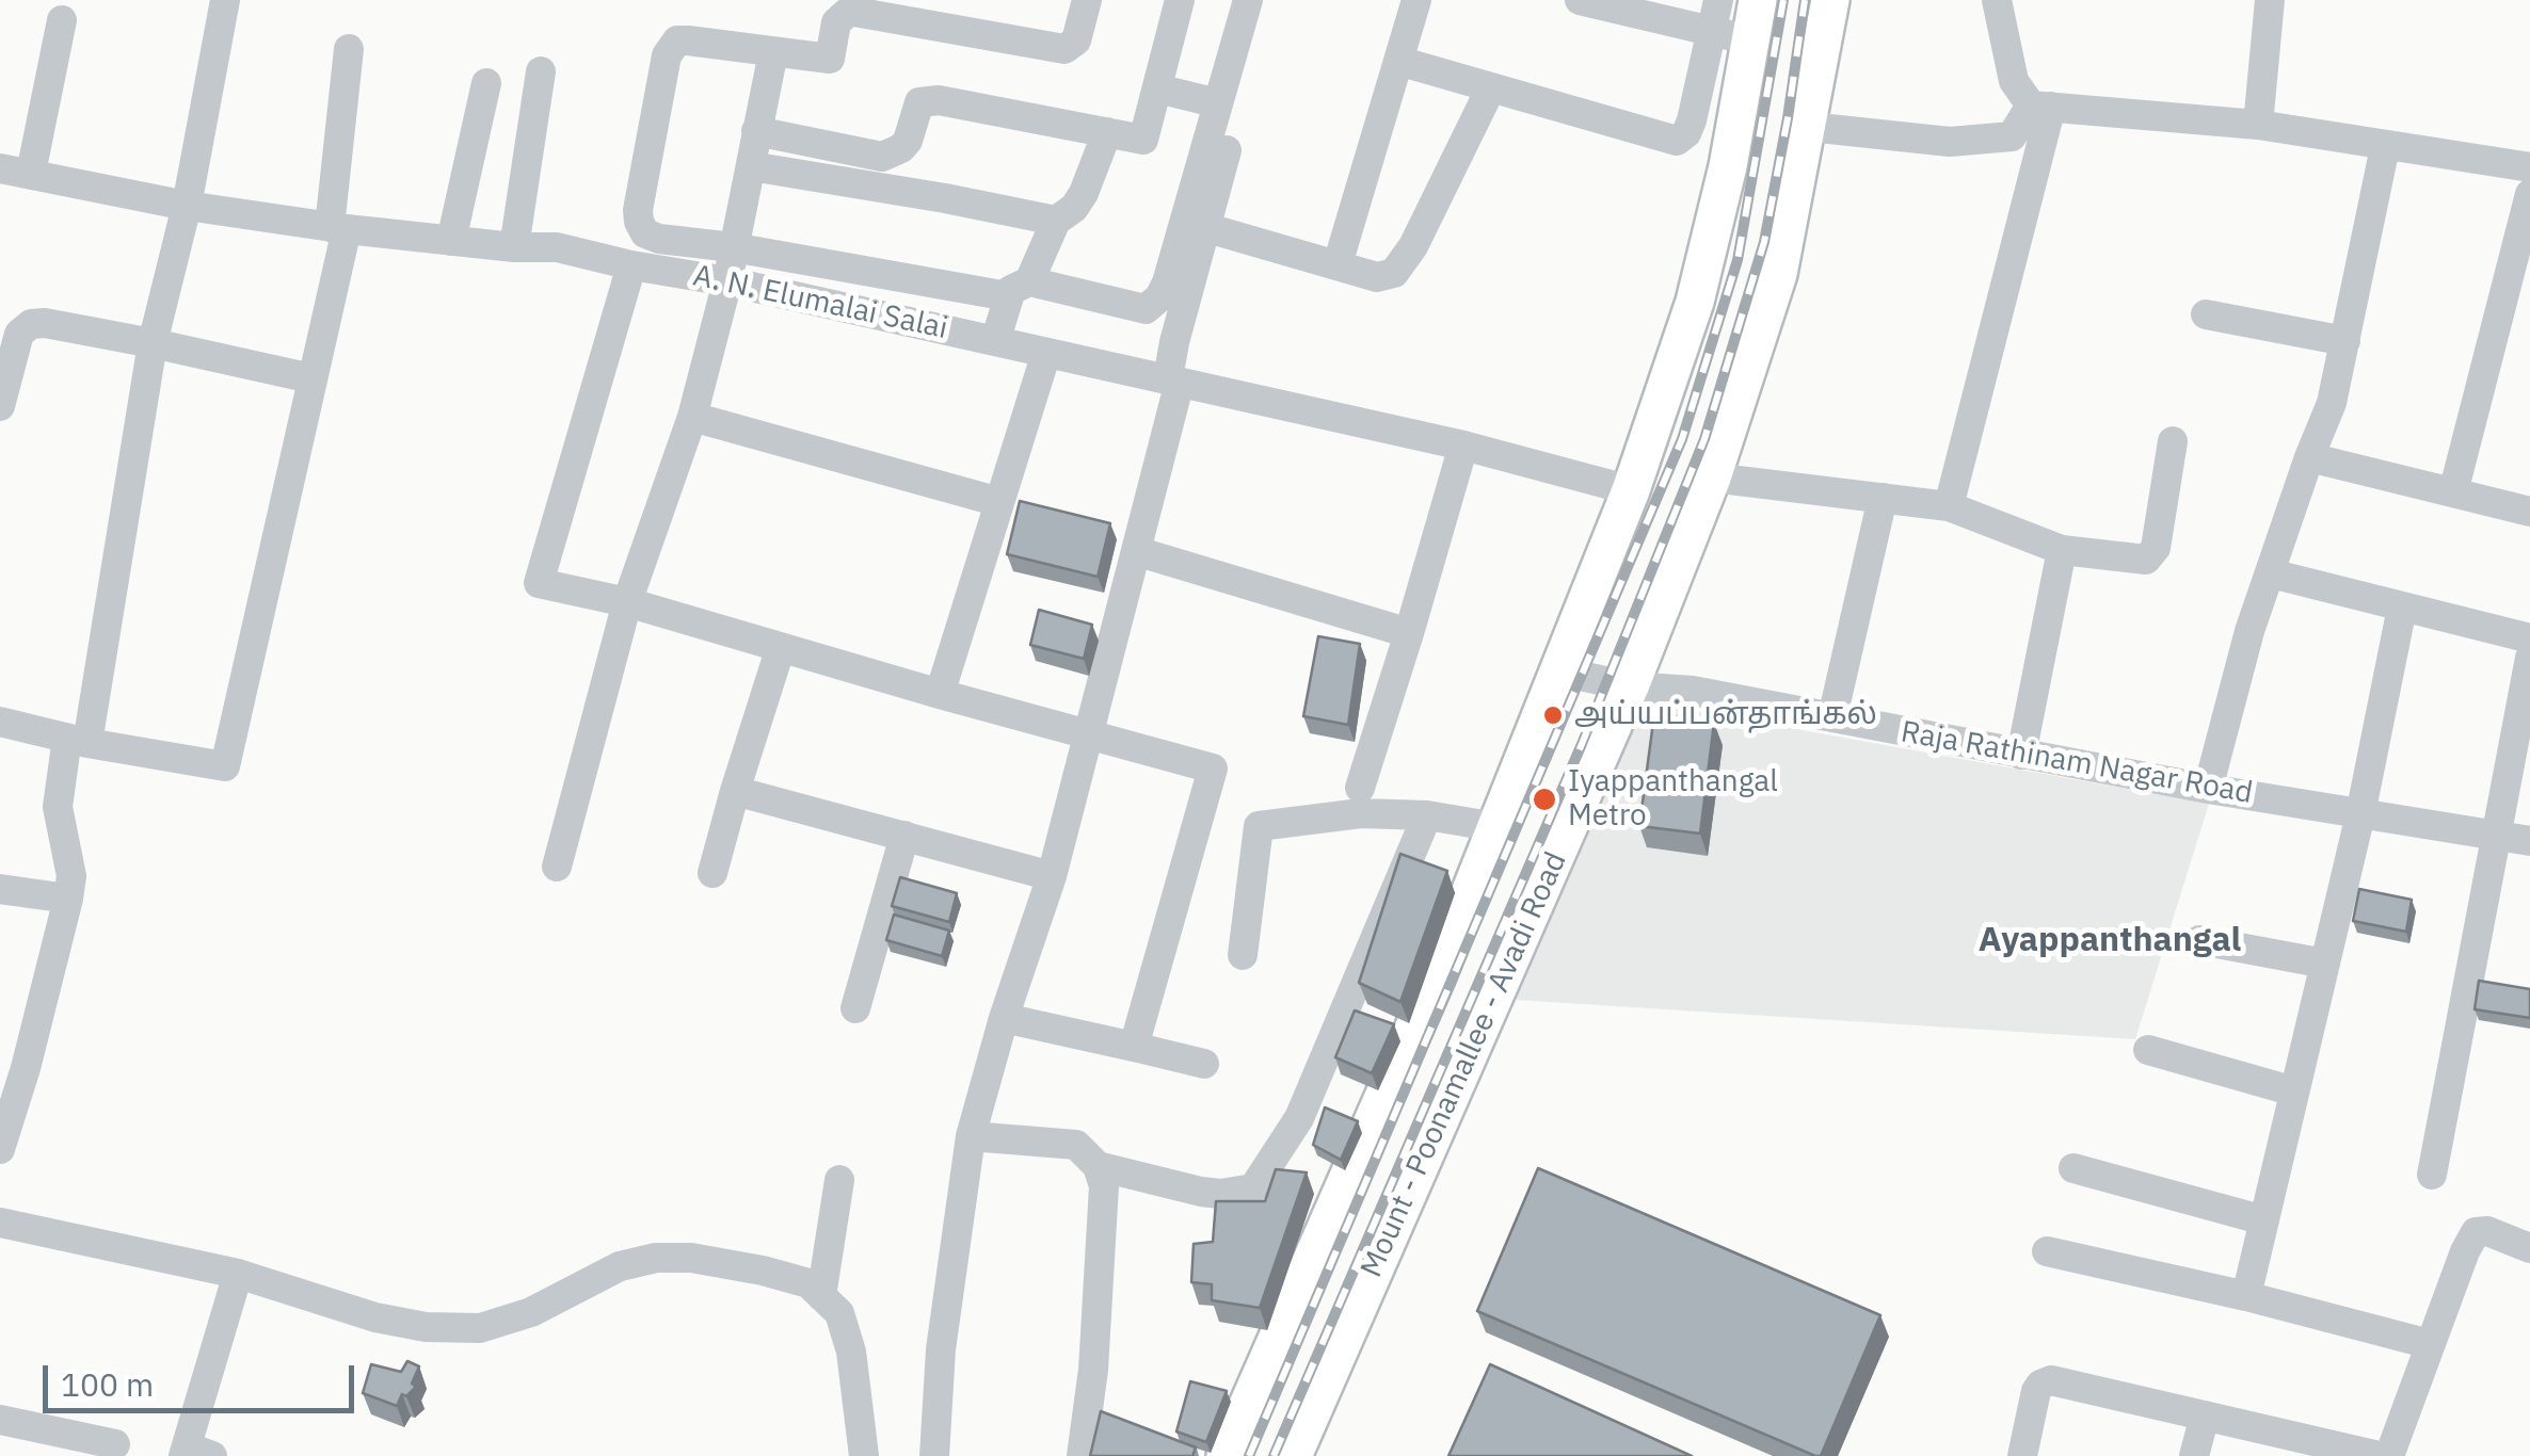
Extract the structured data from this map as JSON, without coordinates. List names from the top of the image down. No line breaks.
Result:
{"streets":{"main road":["Mount - Poonamallee - Avadi Road"],"street":["A. N. Elumalai Salai","Raja Rathinam Nagar Road"]},"crossings":[["A. N. Elumalai Salai","Mount - Poonamallee - Avadi Road"],["Raja Rathinam Nagar Road","Mount - Poonamallee - Avadi Road"]],"districts":["Ayappanthangal"],"places":["அய்யப்பன்தாங்கல்","Iyappanthangal Metro"],"scale_bar":"100 m"}
